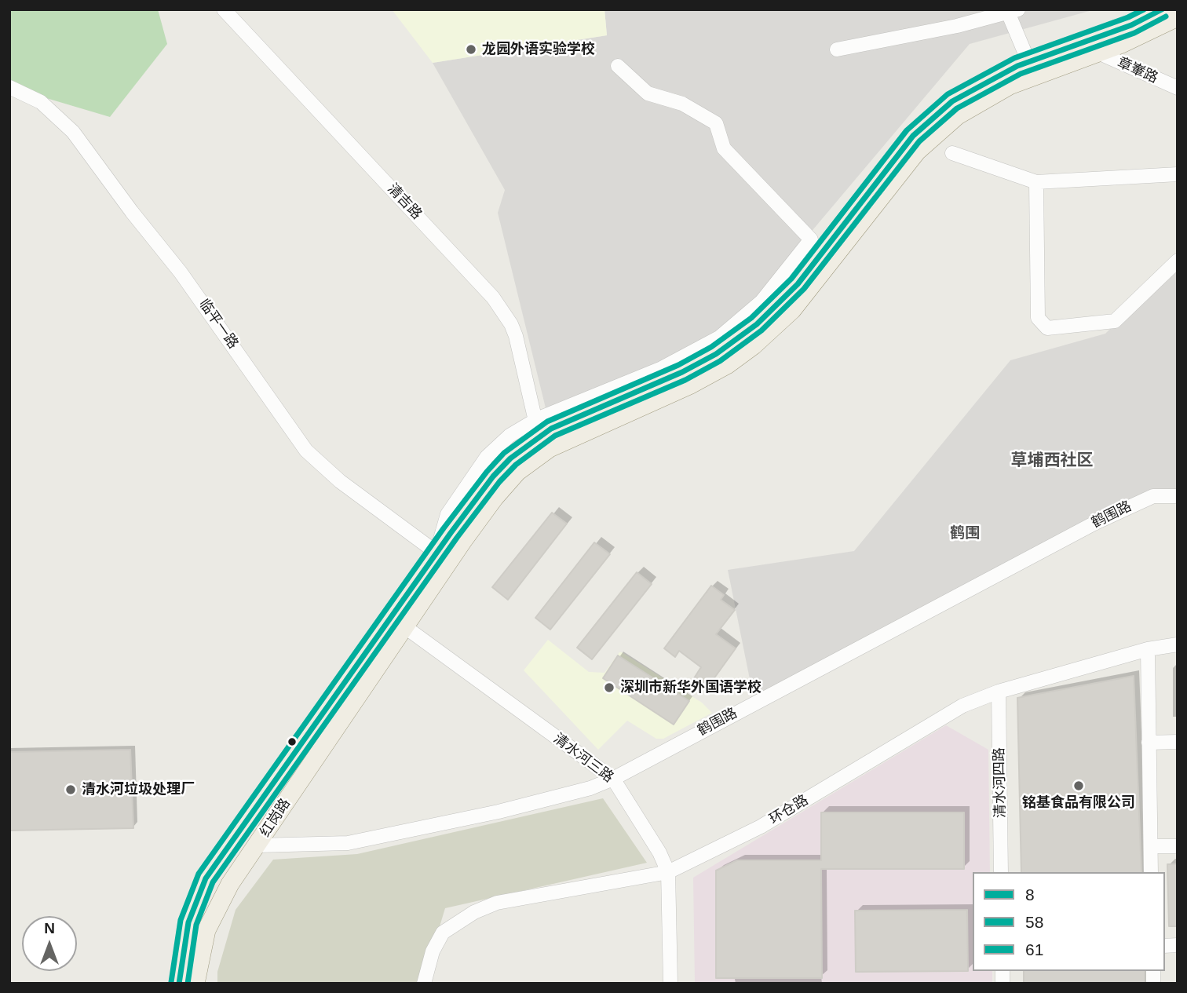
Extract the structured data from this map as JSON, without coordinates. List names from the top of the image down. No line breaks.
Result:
{"streets":{"main road":["红岗路"],"street":["章輋路","清吉路","临平一路","鹤围路","清水河三路","清水河四路","环仓路"]},"crossings":[["章輋路","红岗路"],["临平一路","红岗路"],["鹤围路","清水河三路"],["鹤围路","红岗路"],["清水河三路","环仓路"],["清水河三路","红岗路"],["清水河四路","环仓路"]],"districts":["草埔西社区","鹤围"],"places":["龙园外语实验学校","深圳市新华外国语学校","铭基食品有限公司","清水河垃圾处理厂"],"lines":["transit line 8","transit line 61","transit line 58"],"legend":["8","58","61"],"north":"top"}
